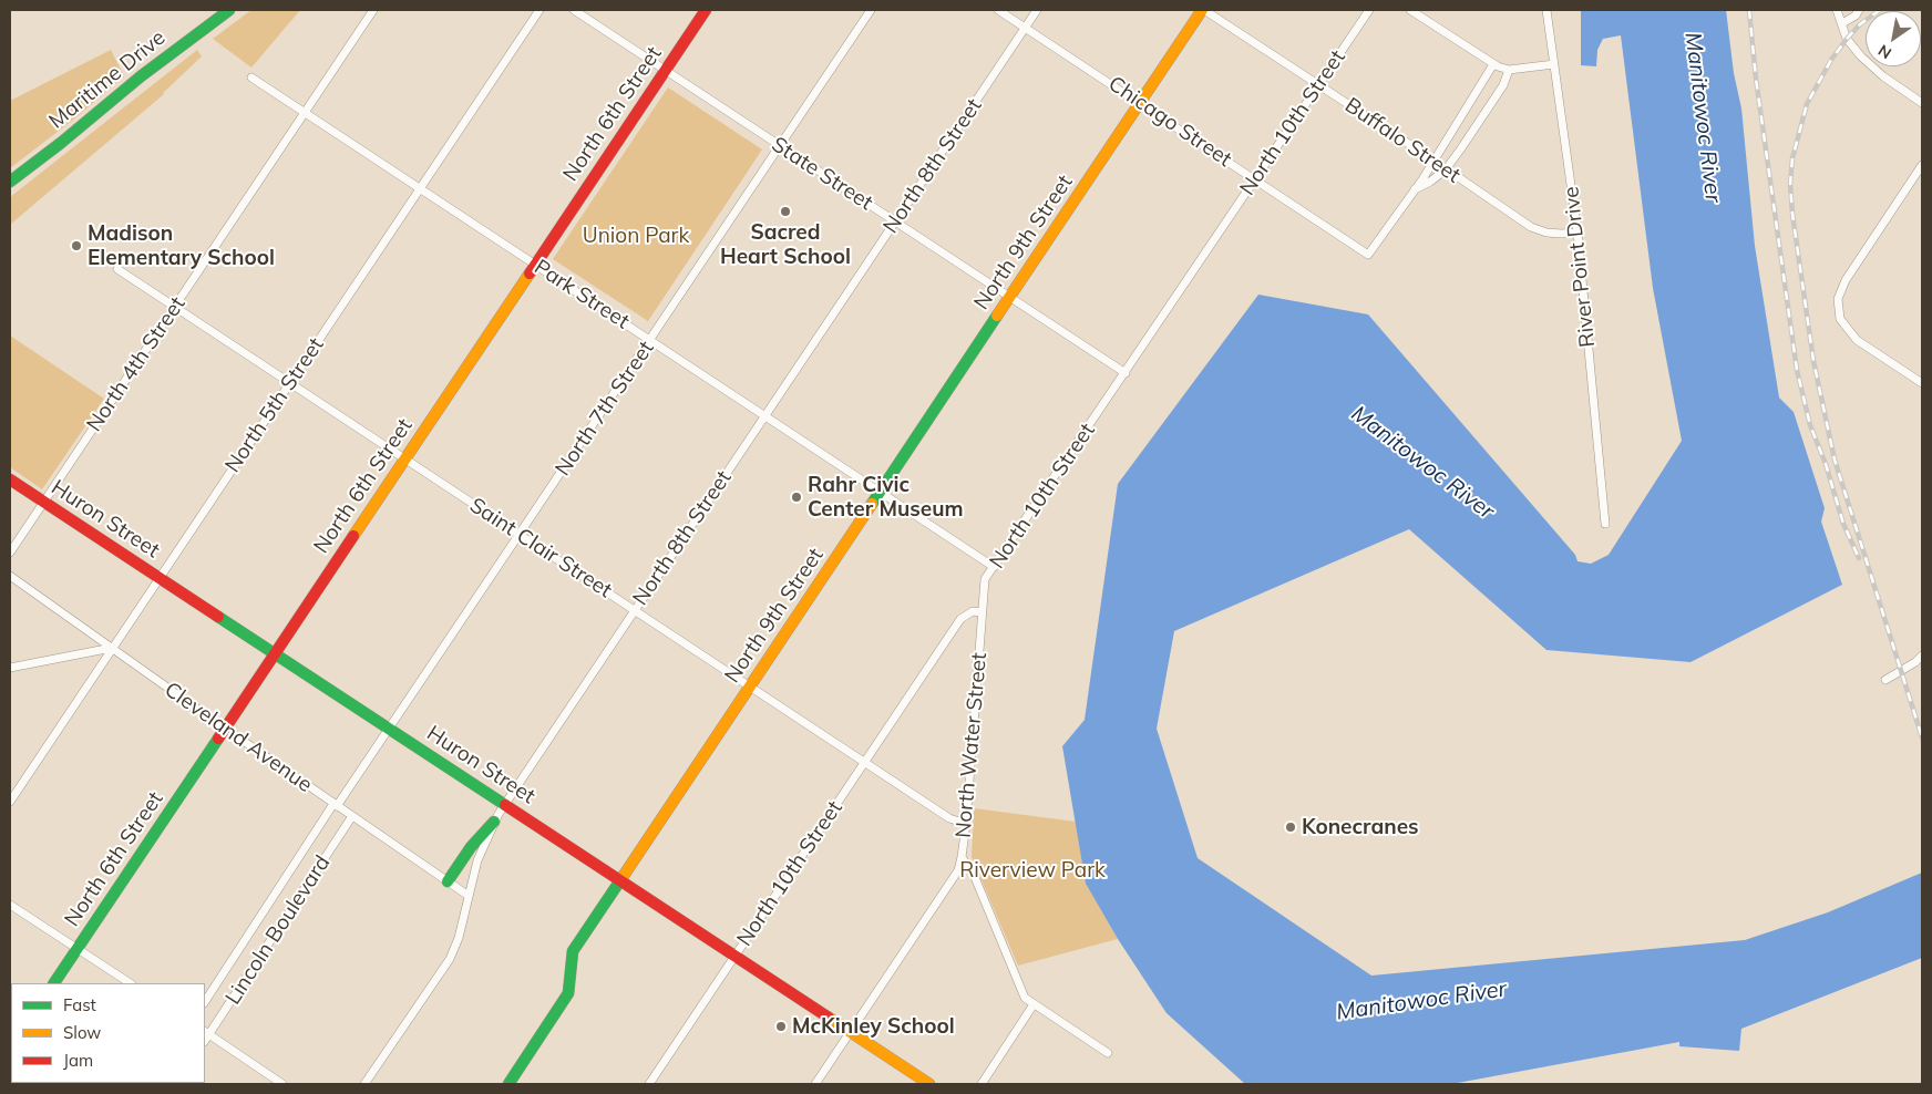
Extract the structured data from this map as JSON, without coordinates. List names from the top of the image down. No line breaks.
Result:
{"streets":{"street":["Maritime Drive","North 6th Street","Chicago Street","North 10th Street","Buffalo Street","North 8th Street","State Street","North 9th Street","River Point Drive","Park Street","North 4th Street","North 5th Street","North 7th Street","Huron Street","Saint Clair Street","Cleveland Avenue","North Water Street","Lincoln Boulevard"]},"crossings":[["North 6th Street","State Street"],["North 6th Street","Park Street"],["North 6th Street","Huron Street"],["North 6th Street","Saint Clair Street"],["North 6th Street","Cleveland Avenue"],["Chicago Street","North 10th Street"],["Chicago Street","North 8th Street"],["Chicago Street","North 9th Street"],["North 10th Street","Buffalo Street"],["North 10th Street","State Street"],["North 10th Street","Park Street"],["North 10th Street","Huron Street"],["North 10th Street","Saint Clair Street"],["North 10th Street","North Water Street"],["Buffalo Street","North 9th Street"],["Buffalo Street","River Point Drive"],["North 8th Street","State Street"],["North 8th Street","Park Street"],["North 8th Street","Huron Street"],["North 8th Street","Saint Clair Street"],["North 8th Street","Cleveland Avenue"],["State Street","North 9th Street"],["State Street","North 7th Street"],["North 9th Street","Park Street"],["North 9th Street","Huron Street"],["North 9th Street","Saint Clair Street"],["Park Street","North 4th Street"],["Park Street","North 5th Street"],["Park Street","North 7th Street"],["North 4th Street","Huron Street"],["North 4th Street","Saint Clair Street"],["North 5th Street","Huron Street"],["North 5th Street","Saint Clair Street"],["North 5th Street","Cleveland Avenue"],["North 7th Street","Huron Street"],["North 7th Street","Saint Clair Street"],["North 7th Street","Cleveland Avenue"],["North 7th Street","Lincoln Boulevard"],["Saint Clair Street","North Water Street"],["Cleveland Avenue","Lincoln Boulevard"]],"water":["Manitowoc River"],"parks":["Union Park","Riverview Park"],"places":["Sacred Heart School","Madison Elementary School","Rahr Civic Center Museum","Konecranes","McKinley School"],"legend":["Fast","Slow","Jam"],"north":"bottom left"}
